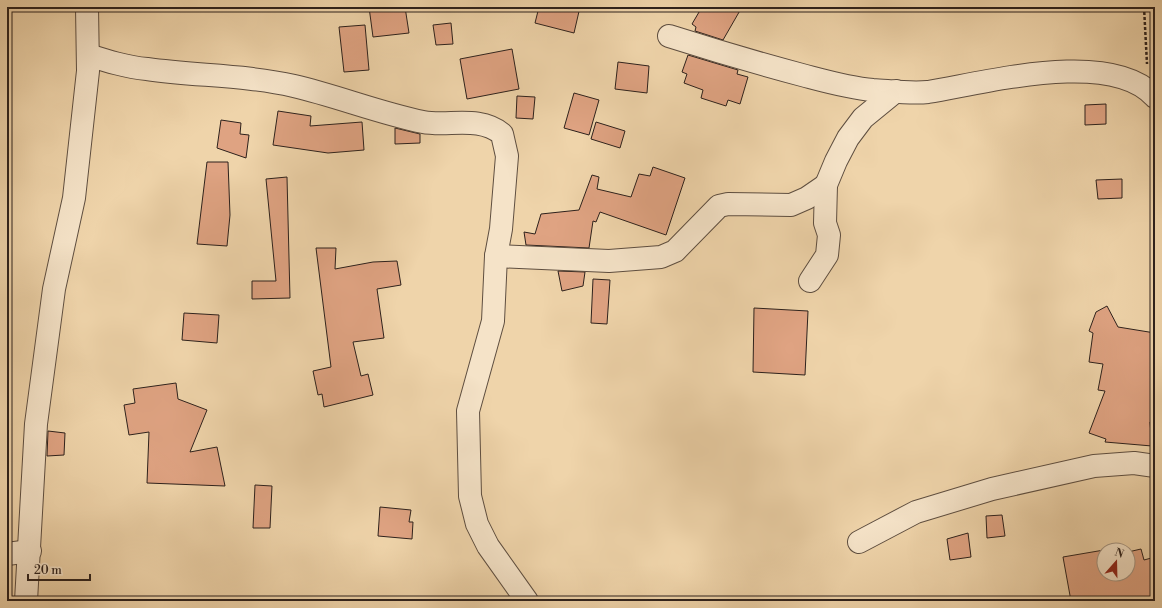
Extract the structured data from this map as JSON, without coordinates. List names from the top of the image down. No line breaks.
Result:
{"scale_bar":"20 m","north":"top"}
